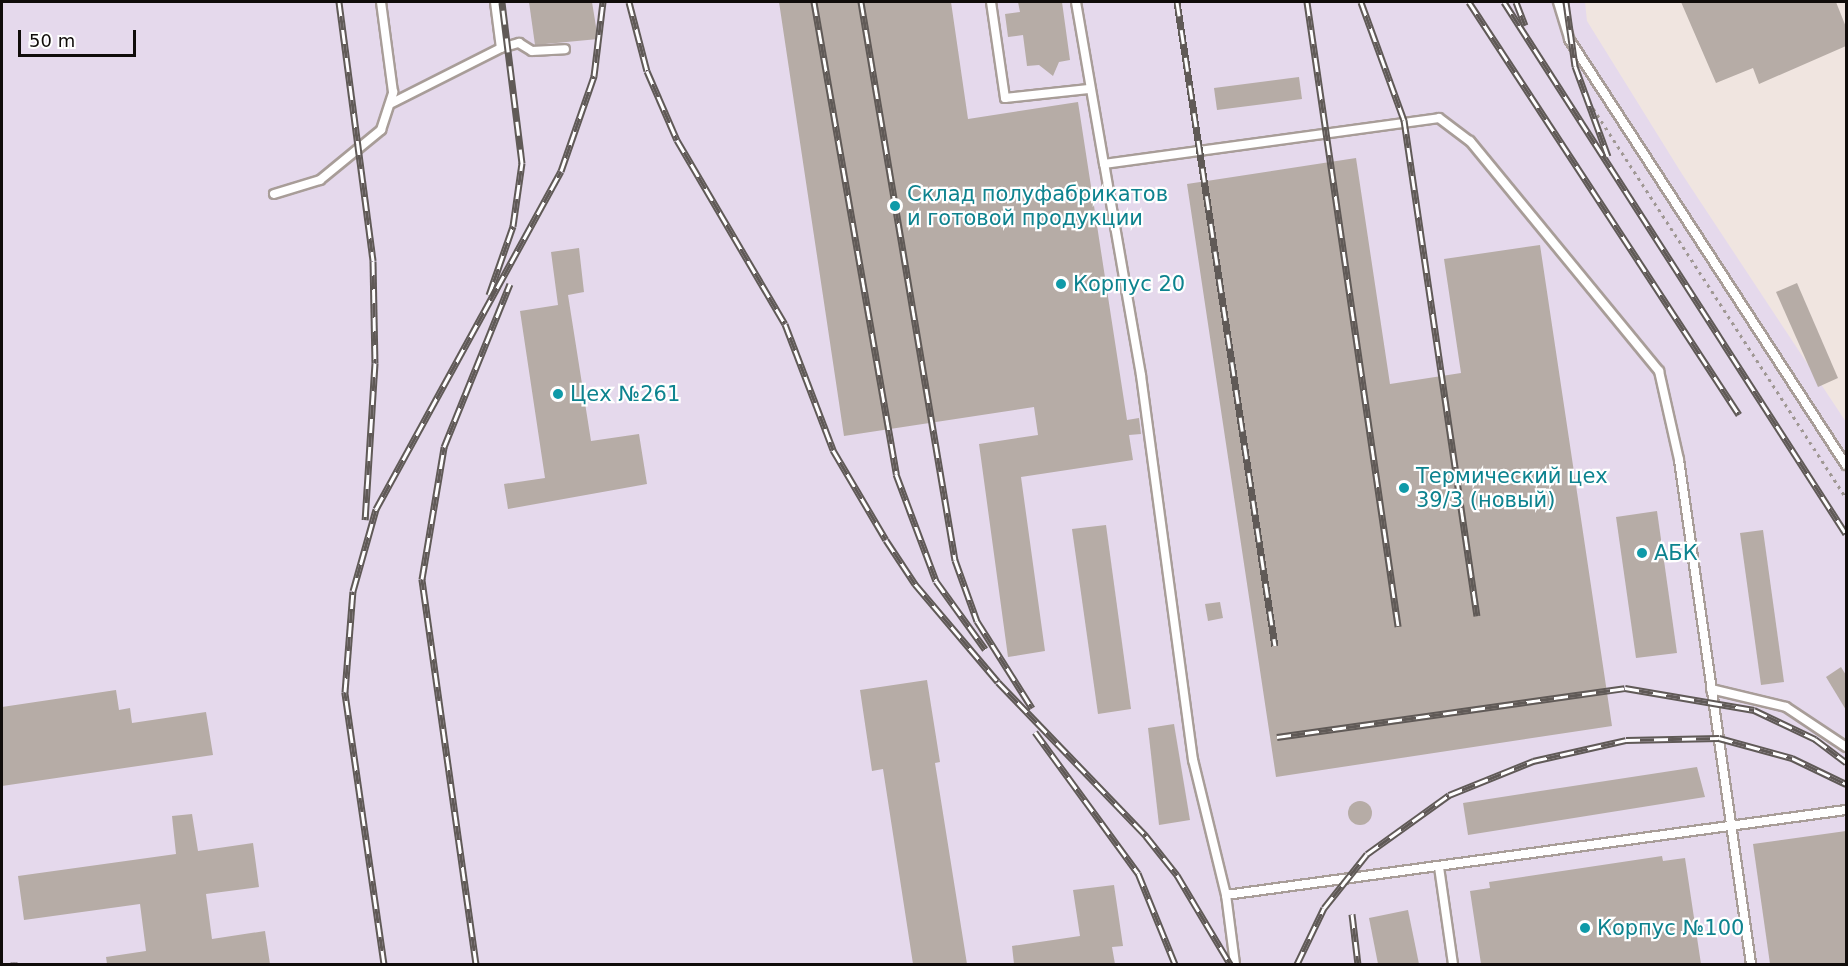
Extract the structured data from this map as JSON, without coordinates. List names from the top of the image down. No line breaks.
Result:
{"places":["Склад полуфабрикатов и готовой продукции","Корпус 20","Цех №261","Термический цех 39/3 (новый)","АБК","Корпус №100"],"scale_bar":"50 m"}
